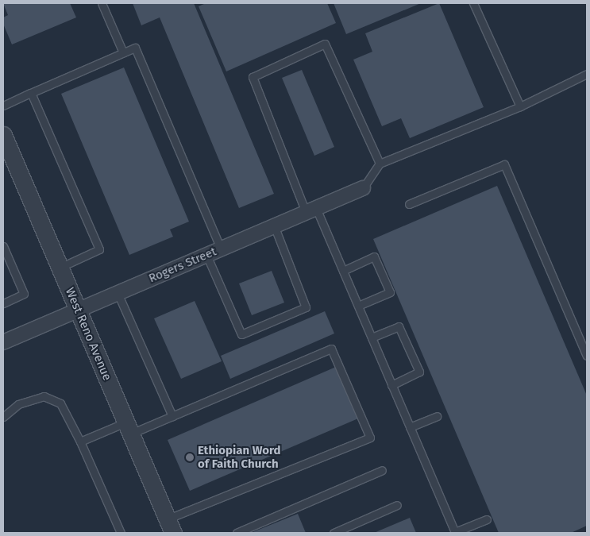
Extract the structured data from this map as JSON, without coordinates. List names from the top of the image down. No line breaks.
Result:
{"streets":{"street":["Rogers Street","West Reno Avenue"]},"crossings":[["Rogers Street","West Reno Avenue"]],"places":["Ethiopian Word of Faith Church"]}
